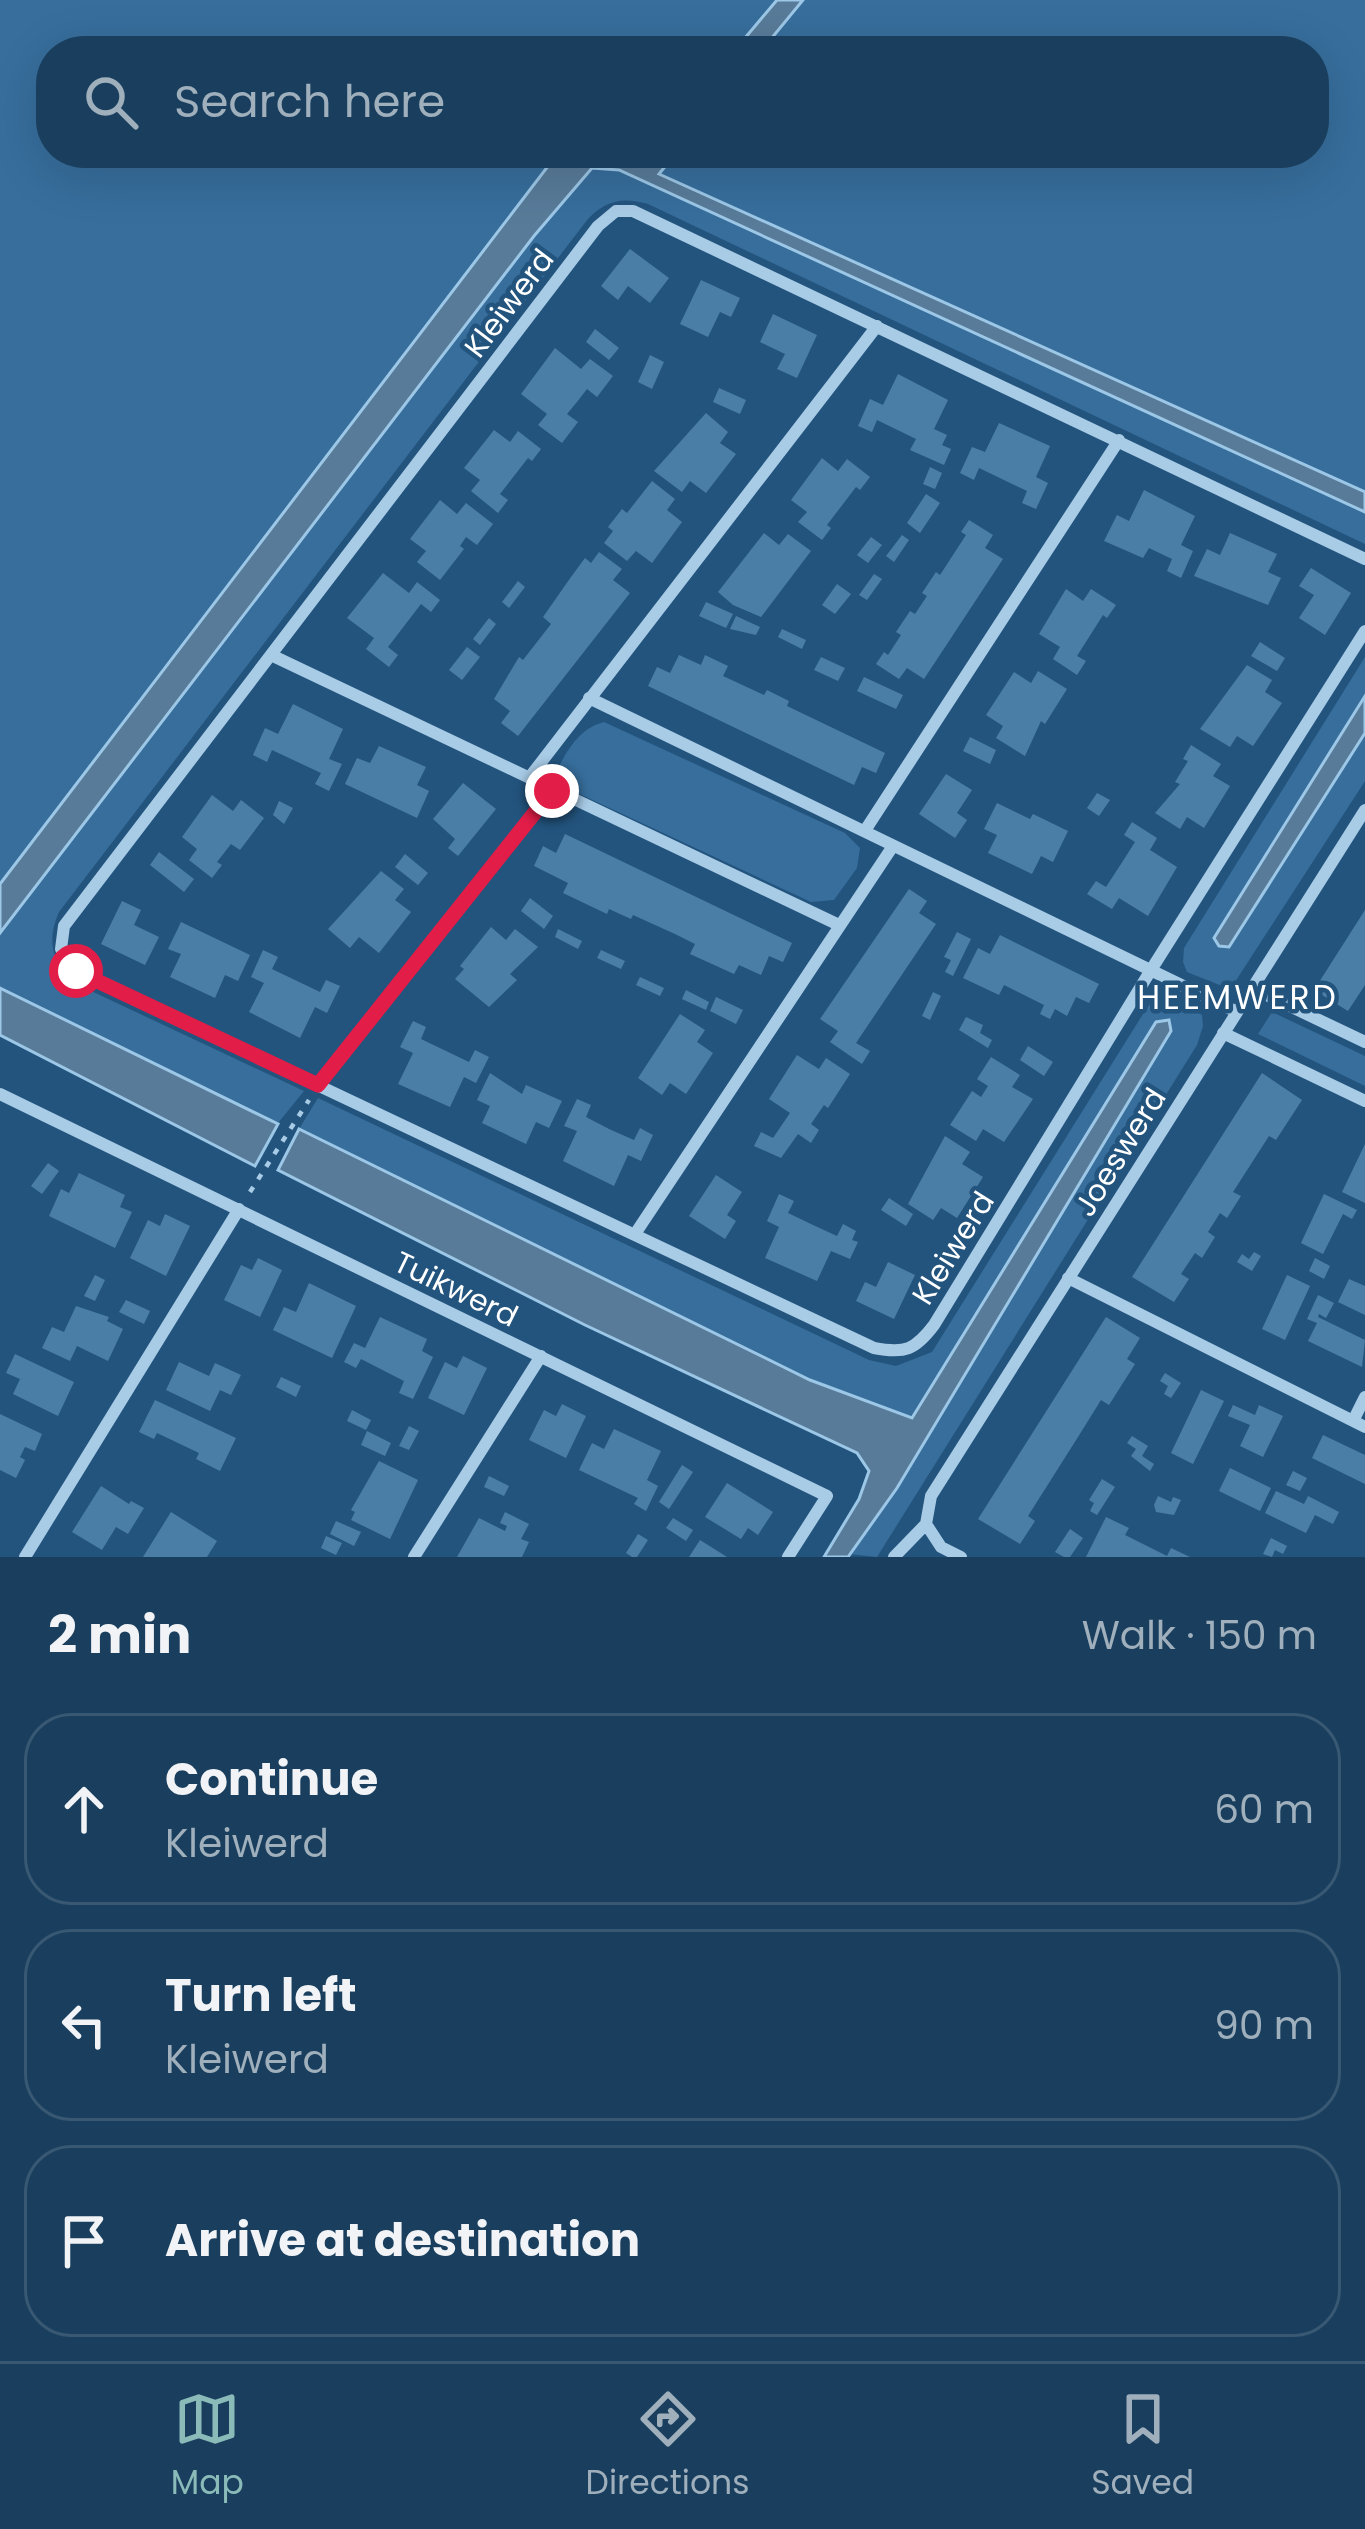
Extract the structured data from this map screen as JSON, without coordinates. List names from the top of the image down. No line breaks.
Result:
{"streets":{"street":["Kleiwerd","Joeswerd","Tuikwerd"]},"districts":["HEEMWERD"],"page":{"search":"Search here","heading":["2 min","Walk · 150 m"],"list":[["Continue","Kleiwerd","60 m"],["Turn left","Kleiwerd","90 m"],"Arrive at destination"],"nav":["Map","Directions","Saved"]}}
